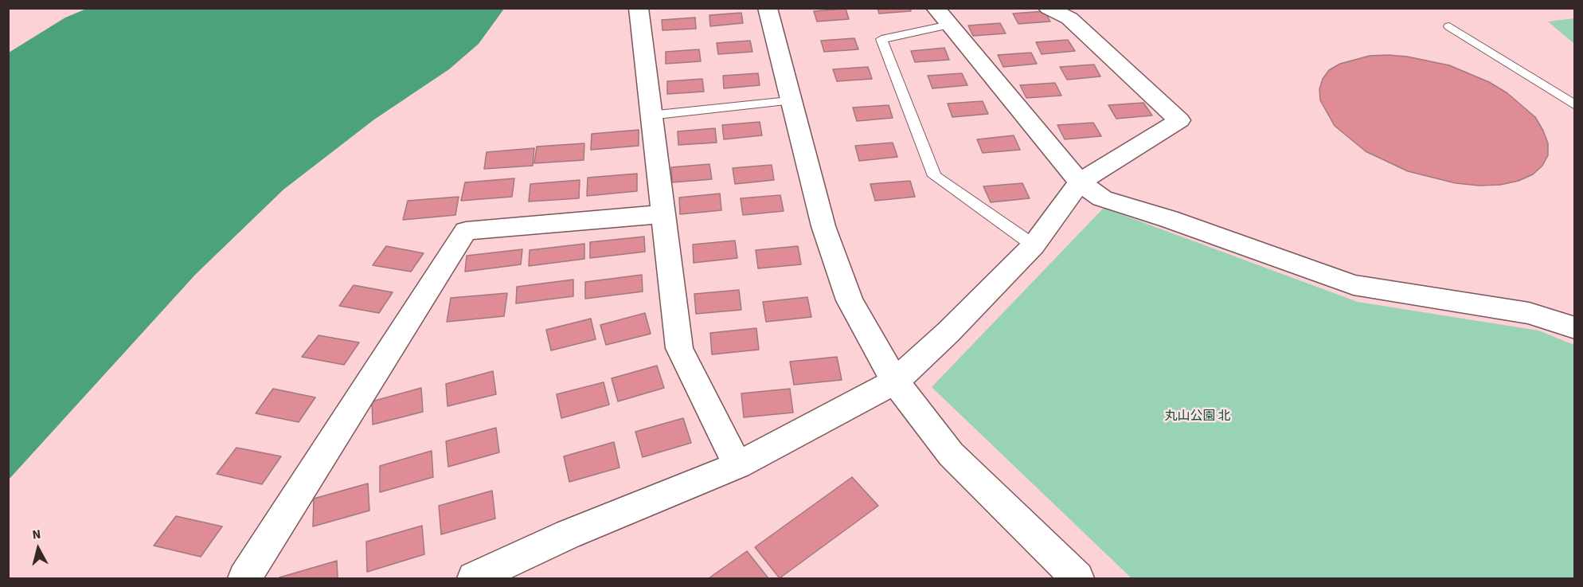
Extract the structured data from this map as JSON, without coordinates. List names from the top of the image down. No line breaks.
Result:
{"parks":["丸山公園 北"],"north":"top"}
